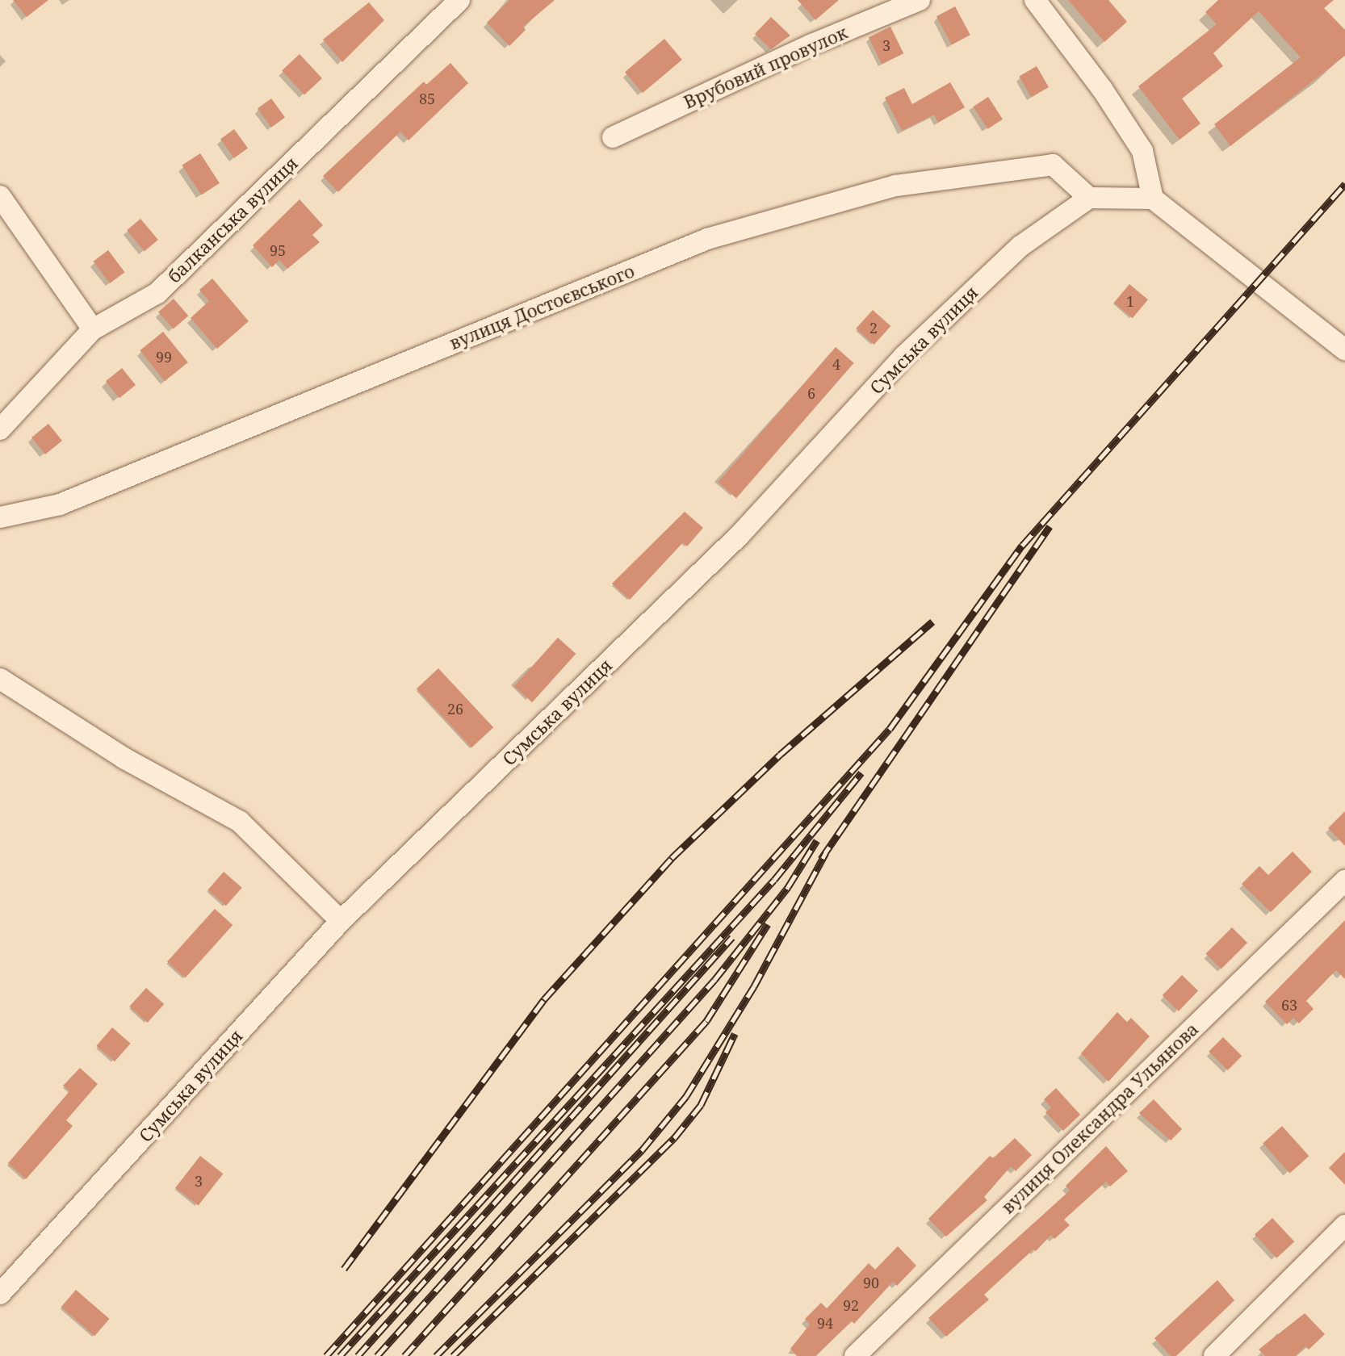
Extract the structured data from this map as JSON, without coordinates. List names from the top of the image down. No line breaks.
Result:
{"streets":{"street":["Врубовий провулок","балканська вулиця","вулиця Достоєвського","Сумська вулиця","вулиця Олександра Ульянова"]},"crossings":[["вулиця Достоєвського","Сумська вулиця"]],"house_numbers":["3","85","95","1","2","99","4","6","26","63","3","90","92","94"]}
